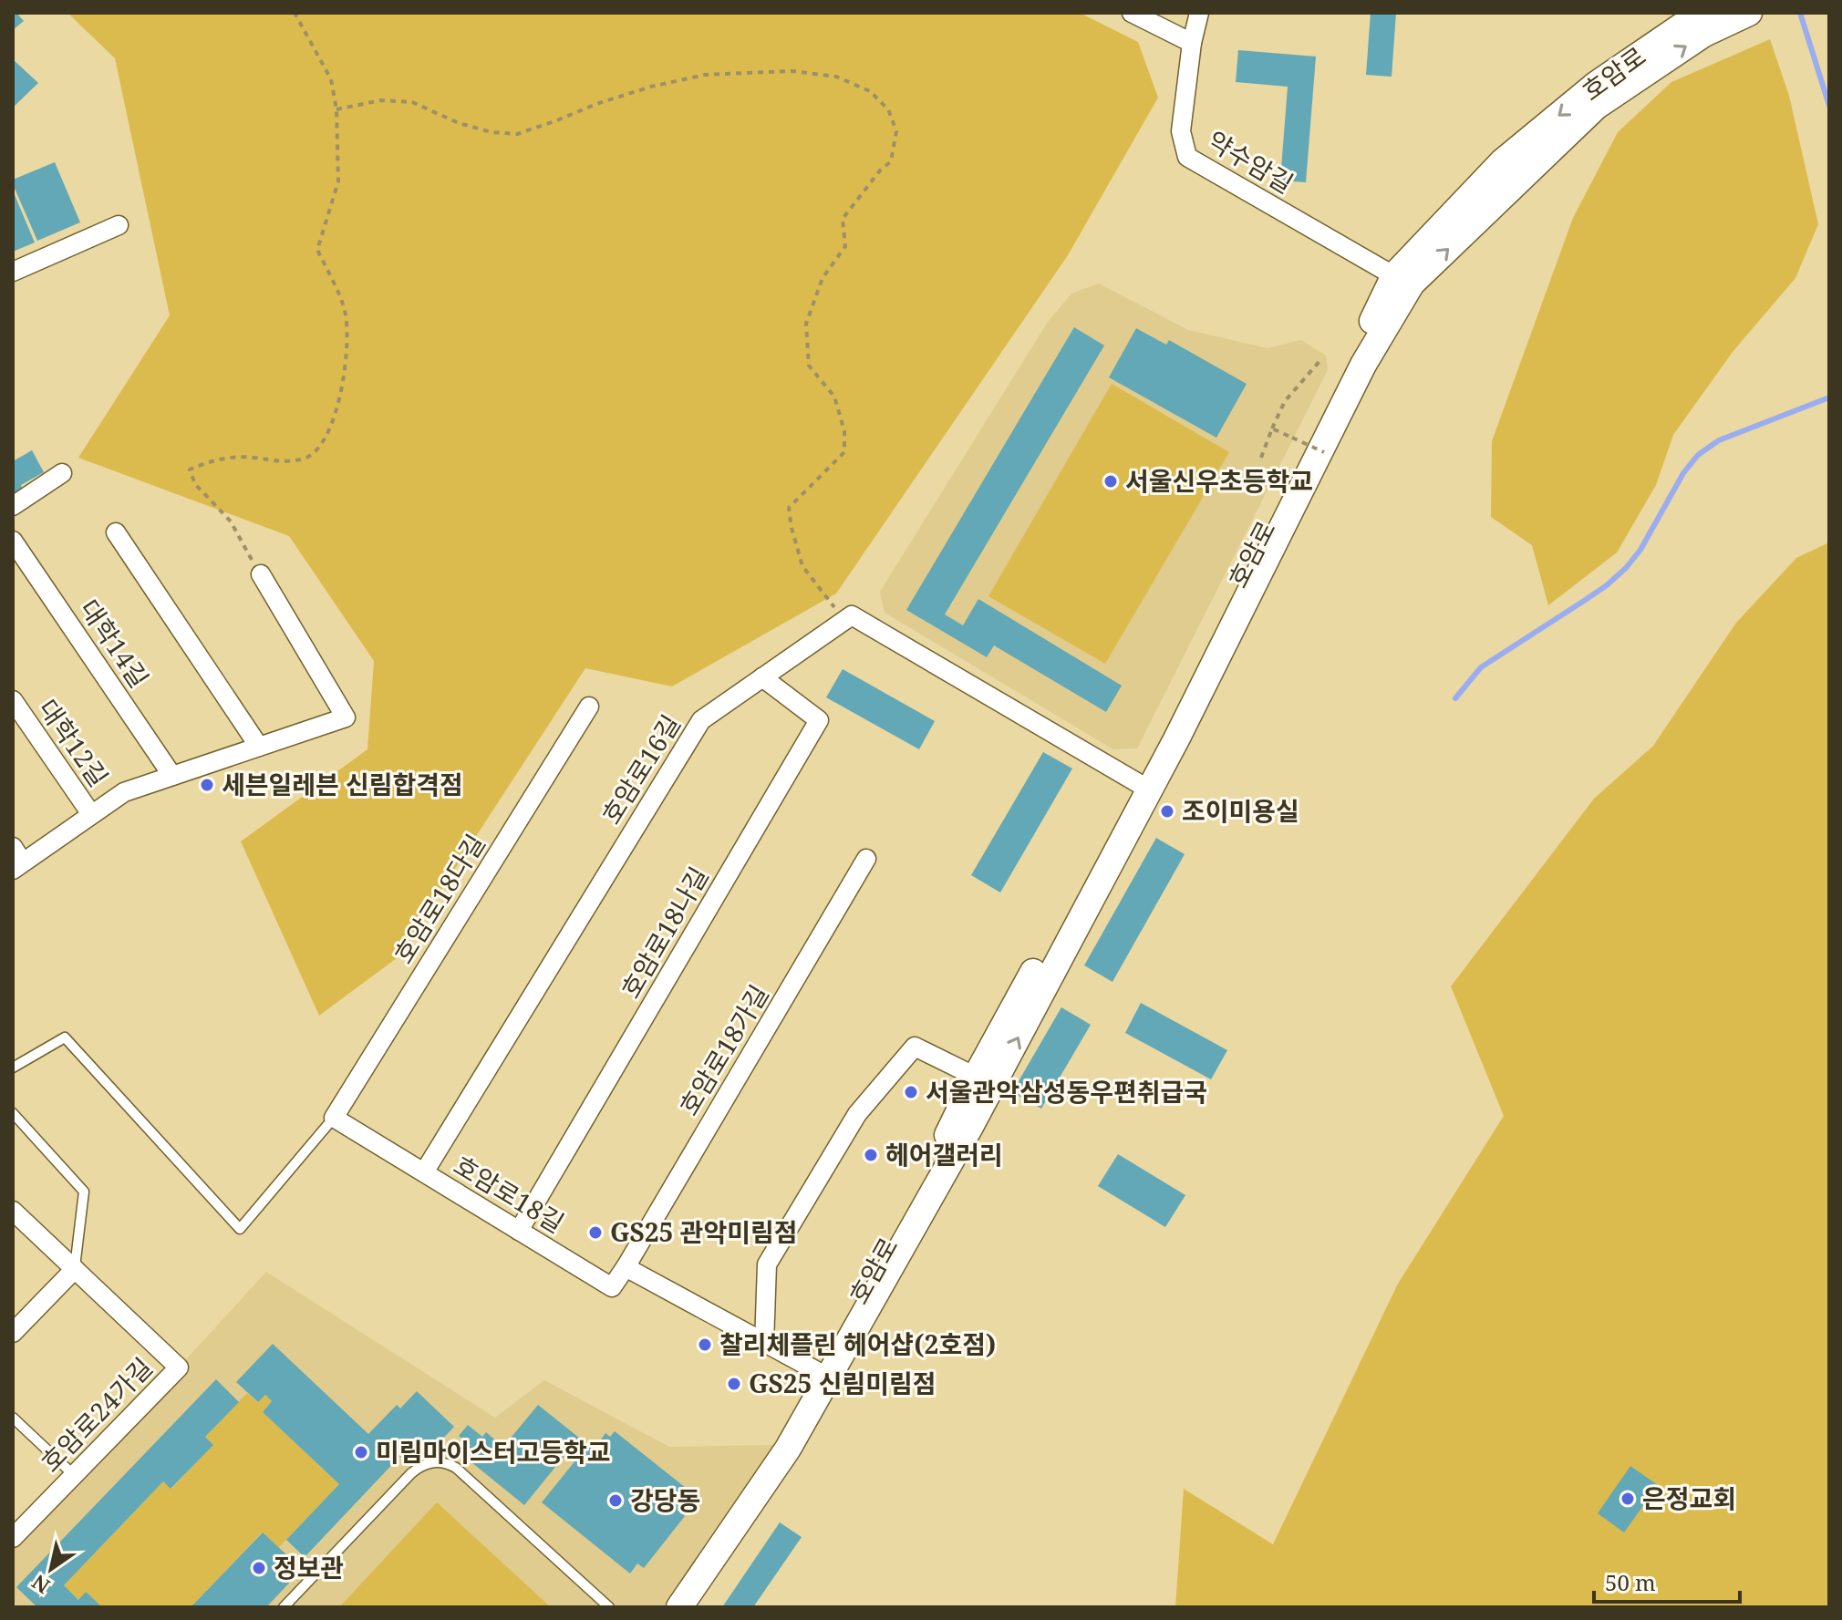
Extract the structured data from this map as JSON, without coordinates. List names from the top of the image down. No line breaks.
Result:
{"streets":{"main road":["호암로"],"street":["약수암길","대학14길","대학12길","호암로16길","호암로18다길","호암로18나길","호암로18가길","호암로18길","호암로24가길"]},"crossings":[["호암로","약수암길"],["호암로16길","호암로18나길"],["호암로16길","호암로18길"],["호암로18다길","호암로18길"],["호암로18나길","호암로18길"],["호암로18가길","호암로18길"]],"places":["서울신우초등학교","세븐일레븐 신림합격점","조이미용실","서울관악삼성동우편취급국","헤어갤러리","GS25 관악미림점","찰리체플린 헤어샵(2호점)","GS25 신림미림점","미림마이스터고등학교","은정교회","강당동","정보관"],"scale_bar":"50 m","north":"bottom left"}
